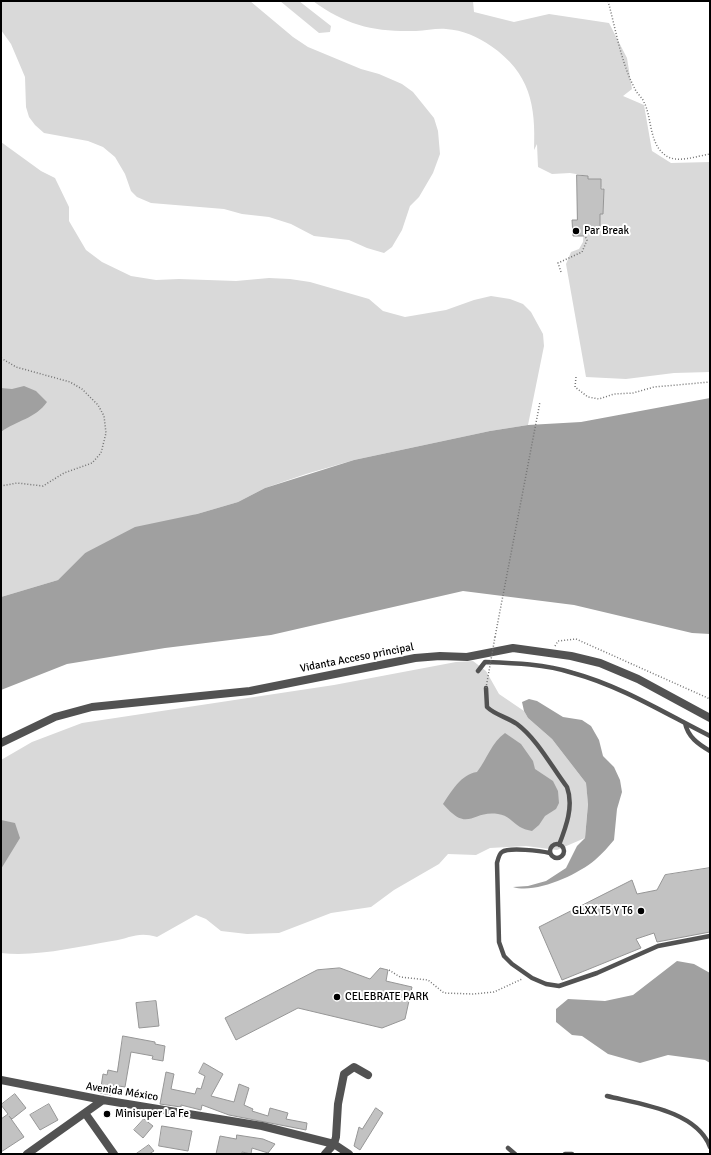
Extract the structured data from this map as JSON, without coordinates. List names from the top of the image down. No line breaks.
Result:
{"streets":{"street":["Vidanta Acceso principal","Avenida México"]},"places":["Par Break","GLXX T5 Y T6","CELEBRATE PARK","Minisuper La Fe"]}
